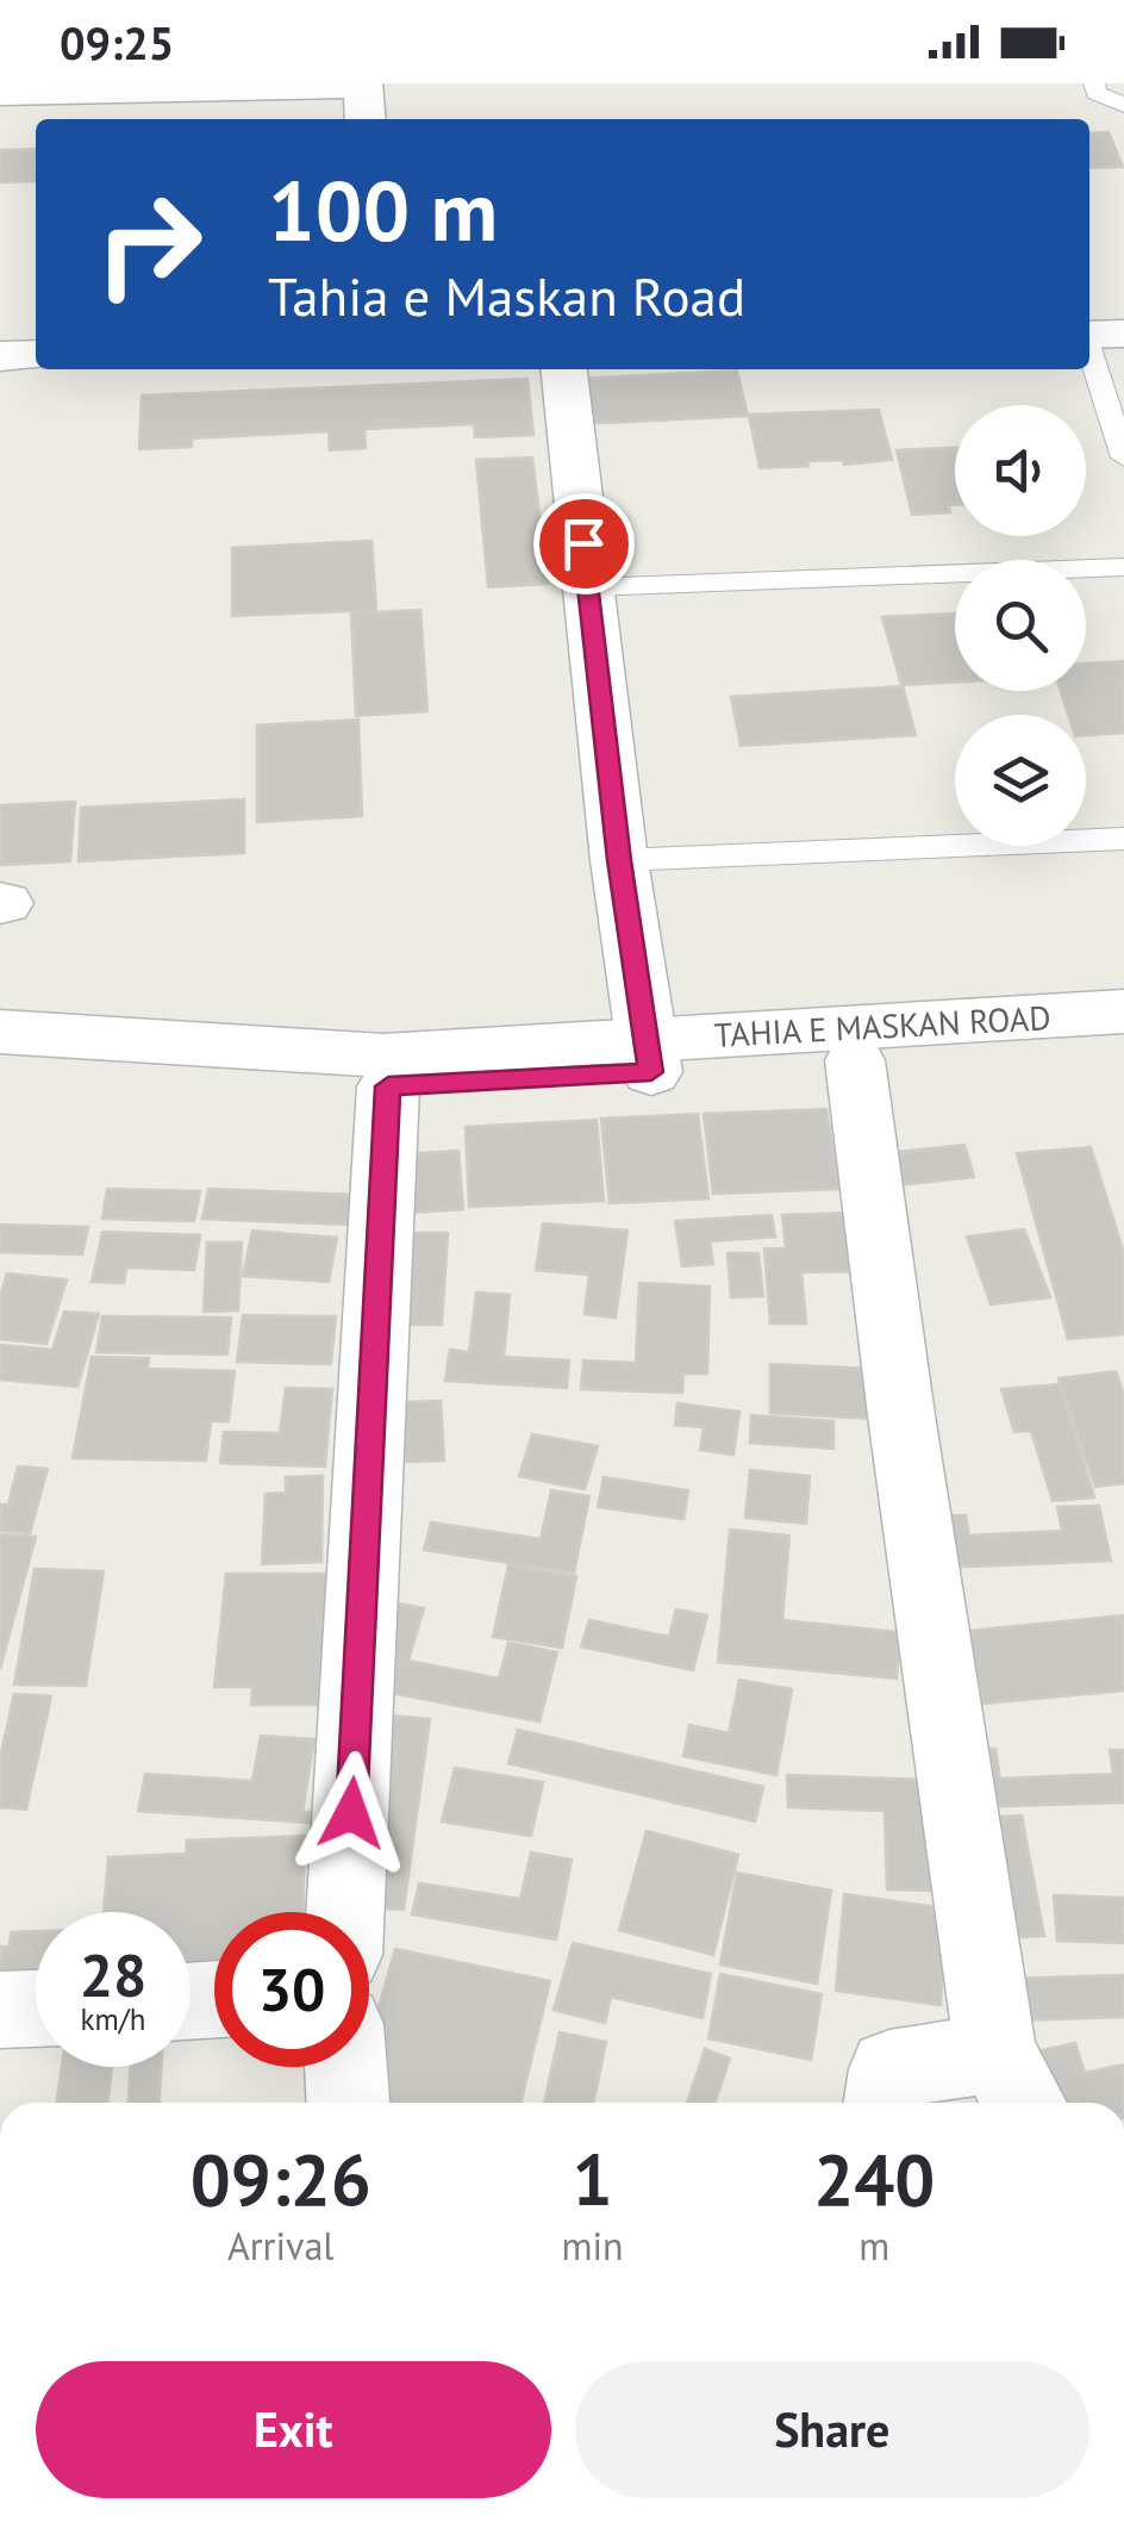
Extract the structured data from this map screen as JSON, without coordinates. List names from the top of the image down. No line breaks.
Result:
{"streets":{"street":["TAHIA E MASKAN ROAD"]},"page":{"status":"09:25","turn":["100 m","Tahia e Maskan Road"],"speed":"28 km/h","limit":"30","eta":["09:26","Arrival","1","min","240","m"],"buttons":["Exit","Share"]}}
